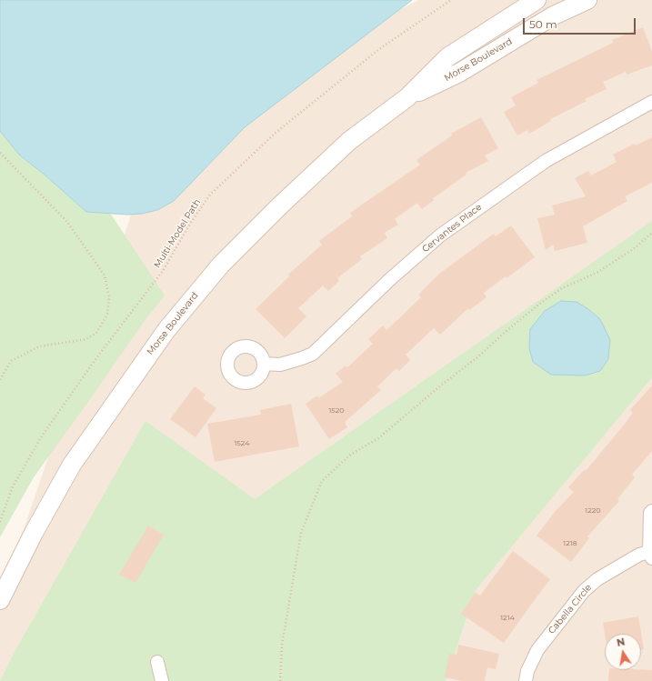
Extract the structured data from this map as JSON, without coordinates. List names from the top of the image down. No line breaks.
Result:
{"streets":{"street":["Morse Boulevard","Cervantes Place","Cabella Circle"],"path":["Multi-Model Path"]},"house_numbers":["1520","1524","1220","1218","1214"],"scale_bar":"50 m","north":"top"}
